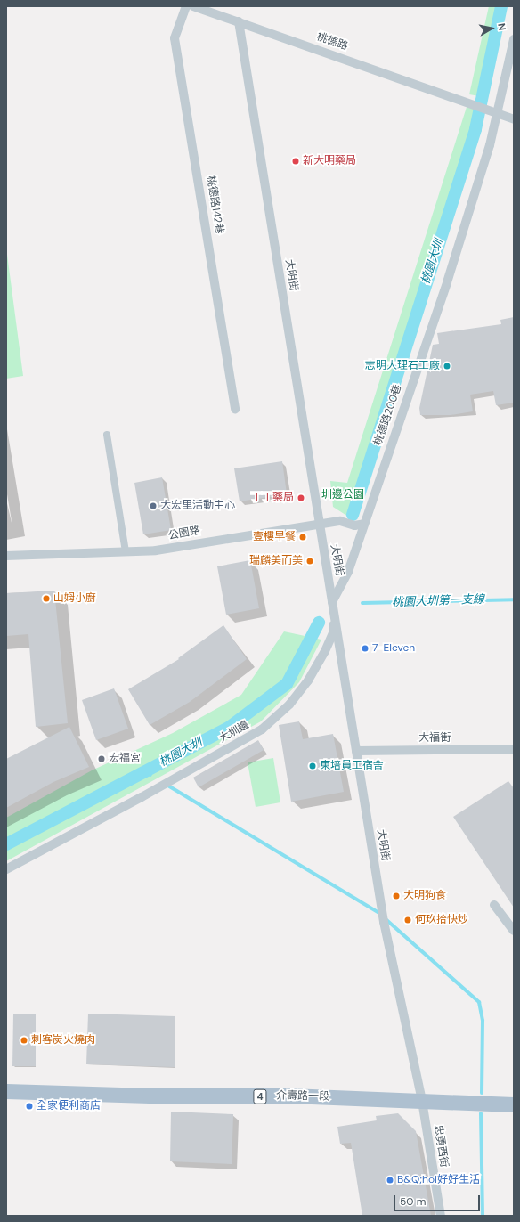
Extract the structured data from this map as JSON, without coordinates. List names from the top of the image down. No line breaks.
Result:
{"streets":{"main road":["4","介壽路一段"],"street":["桃德路","桃德路142巷","大明街","桃德路200巷","公園路","大圳邊","大福街","忠勇西街"]},"crossings":[["桃德路","大明街"],["桃德路","桃德路200巷"],["大明街","桃德路200巷"],["大明街","公園路"],["大明街","大圳邊"],["大明街","大福街"],["大明街","介壽路一段"],["大明街","忠勇西街"],["桃德路200巷","公園路"],["桃德路200巷","大圳邊"],["介壽路一段","忠勇西街"]],"water":["桃園大圳","桃園大圳第一支線"],"parks":["圳邊公園"],"places":["新大明藥局","志明大理石工廠","丁丁藥局","大宏里活動中心","壹樓早餐","瑞麟美而美","山姆小廚","7-Eleven","宏福宮","東培員工宿舍","大明狗食","何玖拾快炒","刺客炭火燒肉","全家便利商店","B&Q;hoi好好生活"],"scale_bar":"50 m","north":"right"}
